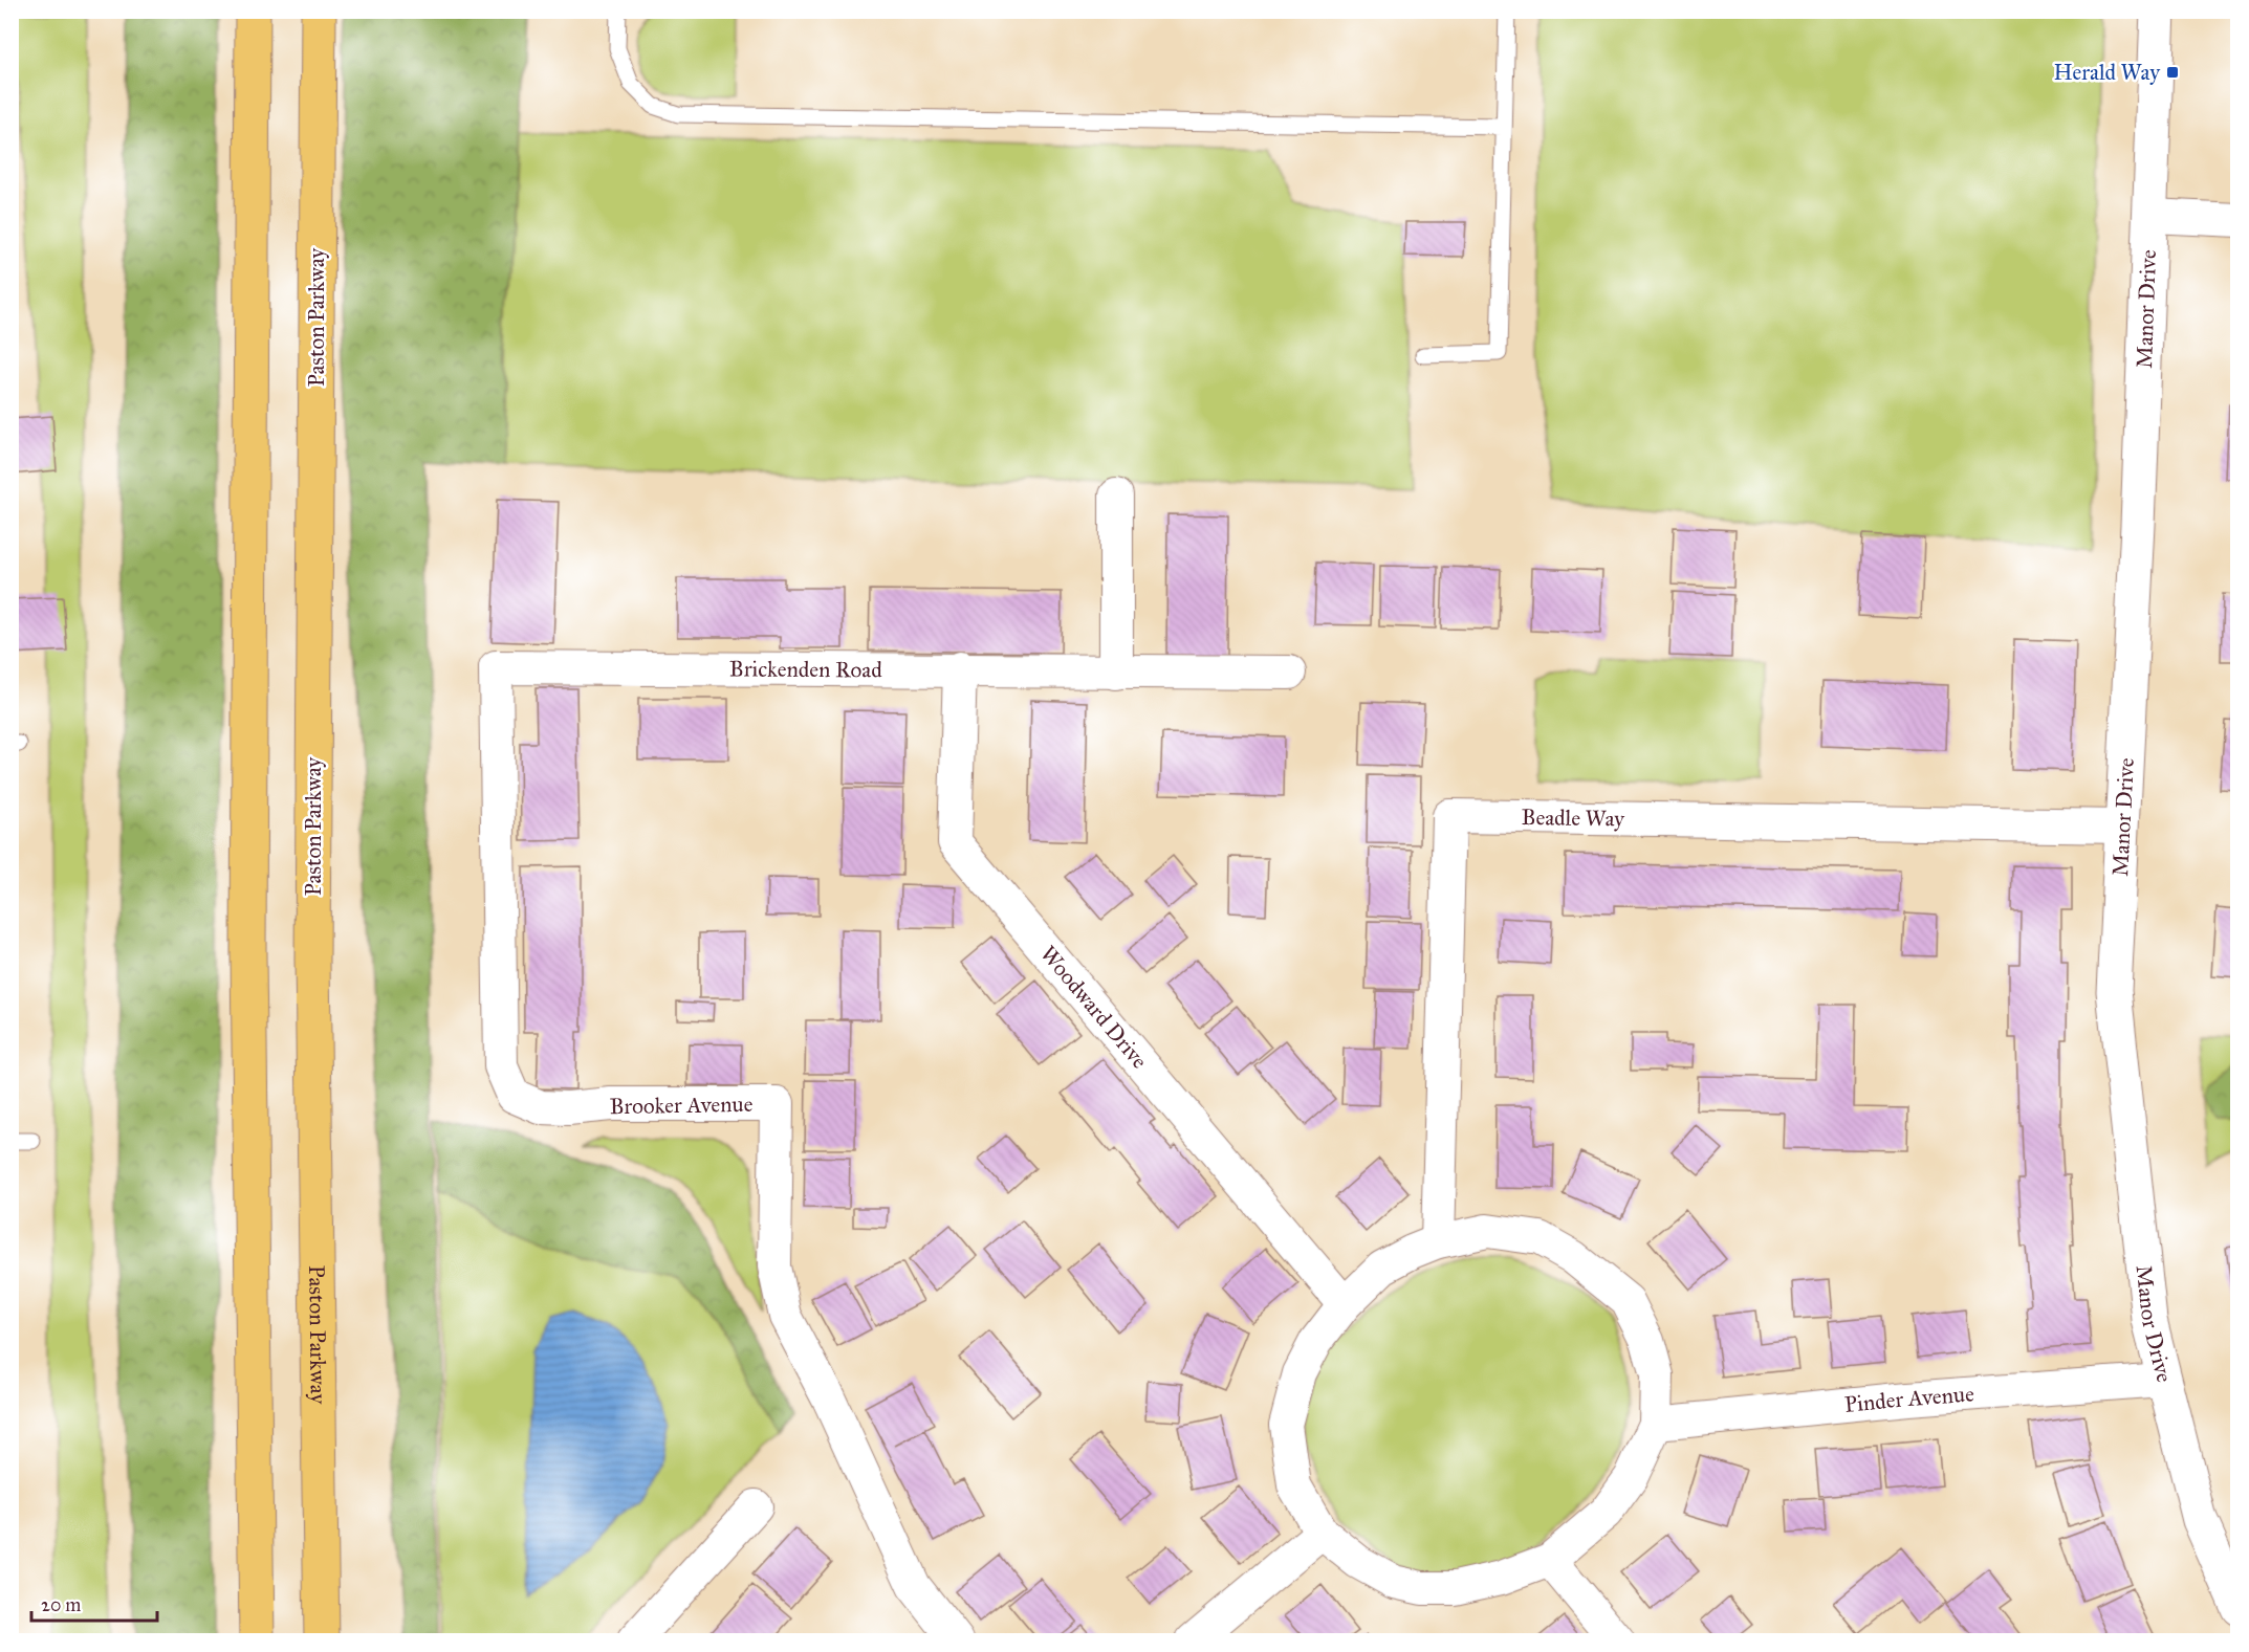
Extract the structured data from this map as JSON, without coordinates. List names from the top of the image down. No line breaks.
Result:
{"streets":{"highway":["Paston Parkway"],"street":["Manor Drive","Brickenden Road","Beadle Way","Woodward Drive","Brooker Avenue","Pinder Avenue"]},"crossings":[["Manor Drive","Beadle Way"],["Manor Drive","Pinder Avenue"],["Brickenden Road","Woodward Drive"],["Brickenden Road","Brooker Avenue"]],"places":{"transit":["Herald Way"]},"scale_bar":"20 m"}
